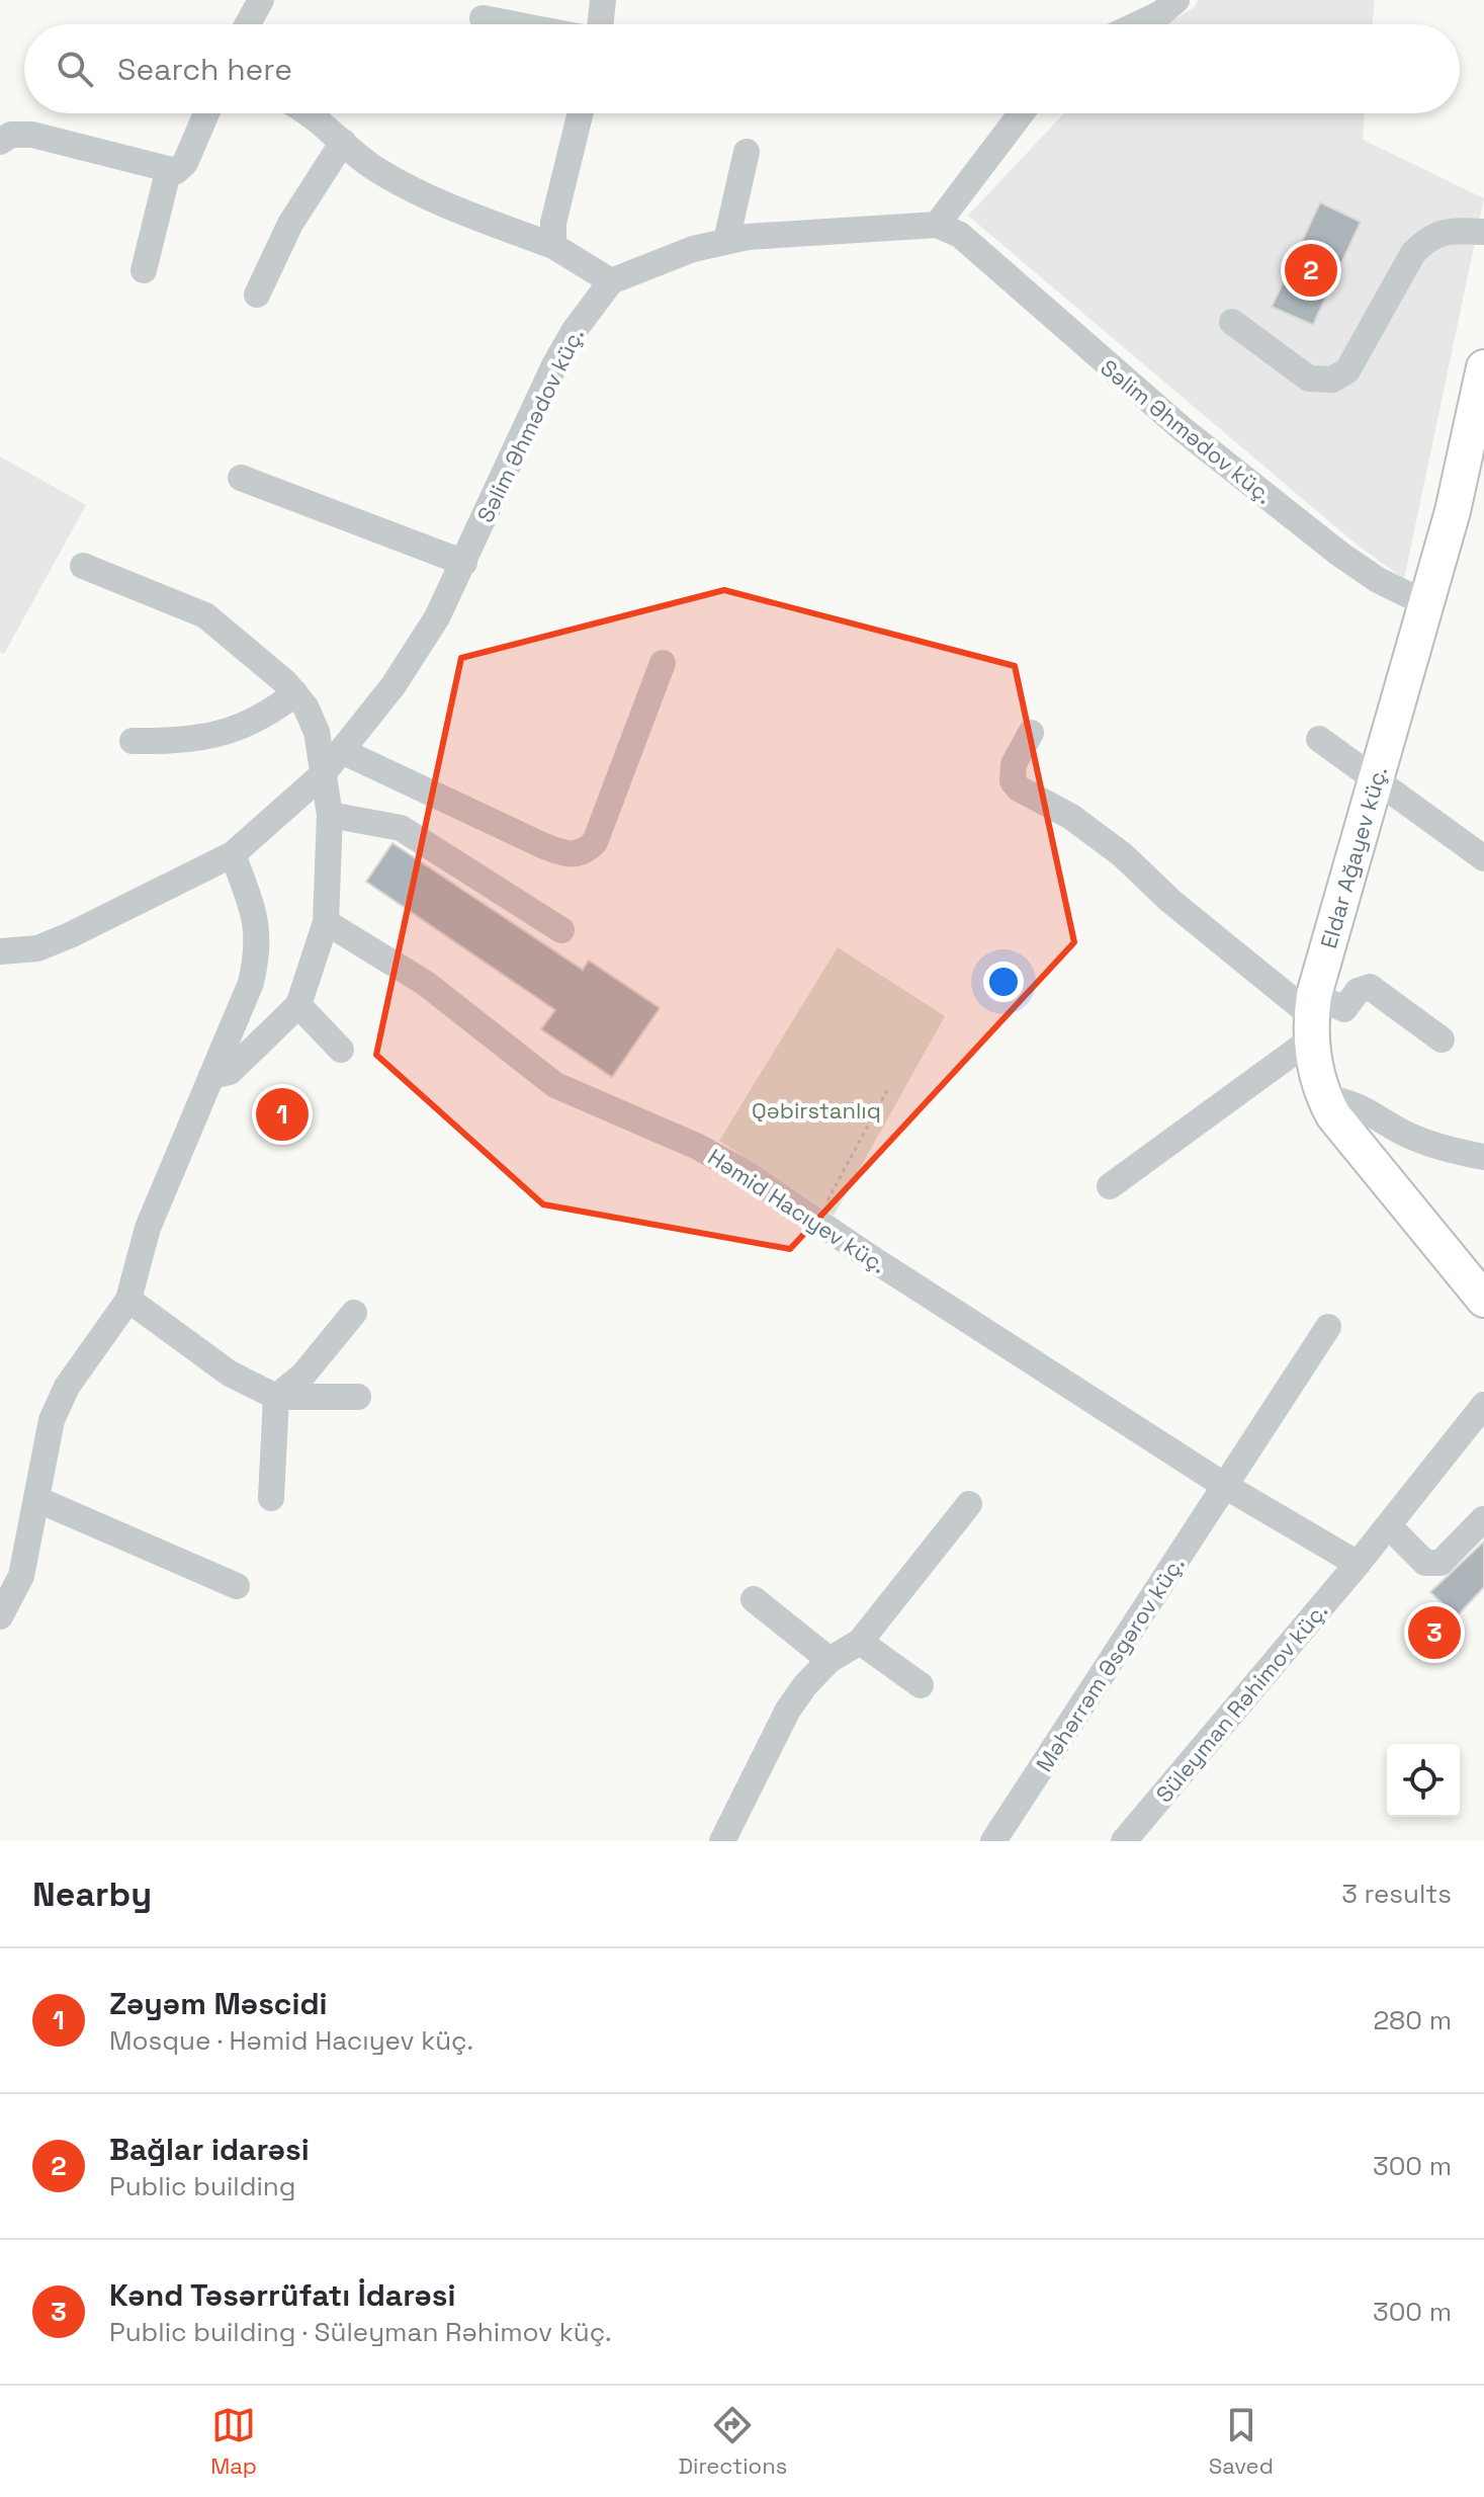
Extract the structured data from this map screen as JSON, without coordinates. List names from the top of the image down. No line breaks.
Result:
{"streets":{"main road":["Eldar Ağayev küç."],"street":["Səlim Əhmədov küç.","Həmid Hacıyev küç.","Məhərrəm Əsgərov küç.","Süleyman Rəhimov küç."]},"crossings":[["Səlim Əhmədov küç.","Eldar Ağayev küç."],["Həmid Hacıyev küç.","Məhərrəm Əsgərov küç."],["Həmid Hacıyev küç.","Süleyman Rəhimov küç."]],"parks":["Qəbirstanlıq"],"page":{"search":"Search here","pins":["2","1","3"],"heading":["Nearby","3 results"],"list":[{"mark":"1","name":"Zəyəm Məscidi","note":"Mosque · Həmid Hacıyev küç.","value":"280 m"},{"mark":"2","name":"Bağlar idarəsi","note":"Public building","value":"300 m"},{"mark":"3","name":"Kənd Təsərrüfatı İdarəsi","note":"Public building · Süleyman Rəhimov küç.","value":"300 m"}],"nav":["Map","Directions","Saved"]}}
